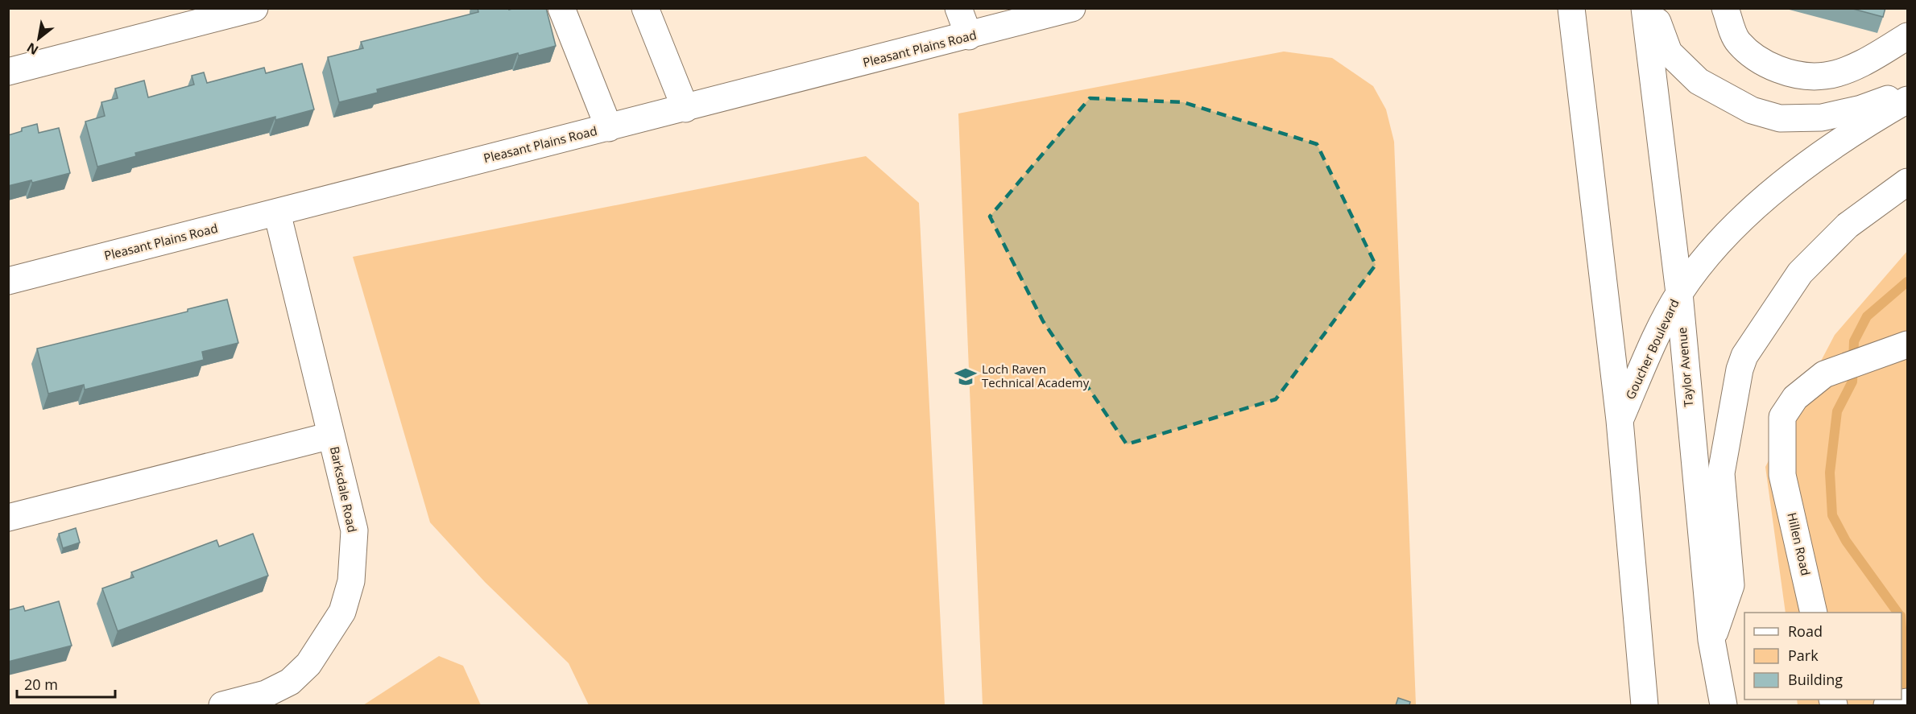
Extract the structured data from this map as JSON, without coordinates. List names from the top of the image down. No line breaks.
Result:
{"streets":{"main road":["Pleasant Plains Road","Goucher Boulevard","Taylor Avenue","Barksdale Road","Hillen Road"]},"crossings":[["Pleasant Plains Road","Barksdale Road"],["Goucher Boulevard","Taylor Avenue"]],"places":{"school or university":["Loch Raven Technical Academy"]},"legend":["Road","Park","Building"],"scale_bar":"20 m","north":"bottom left"}
